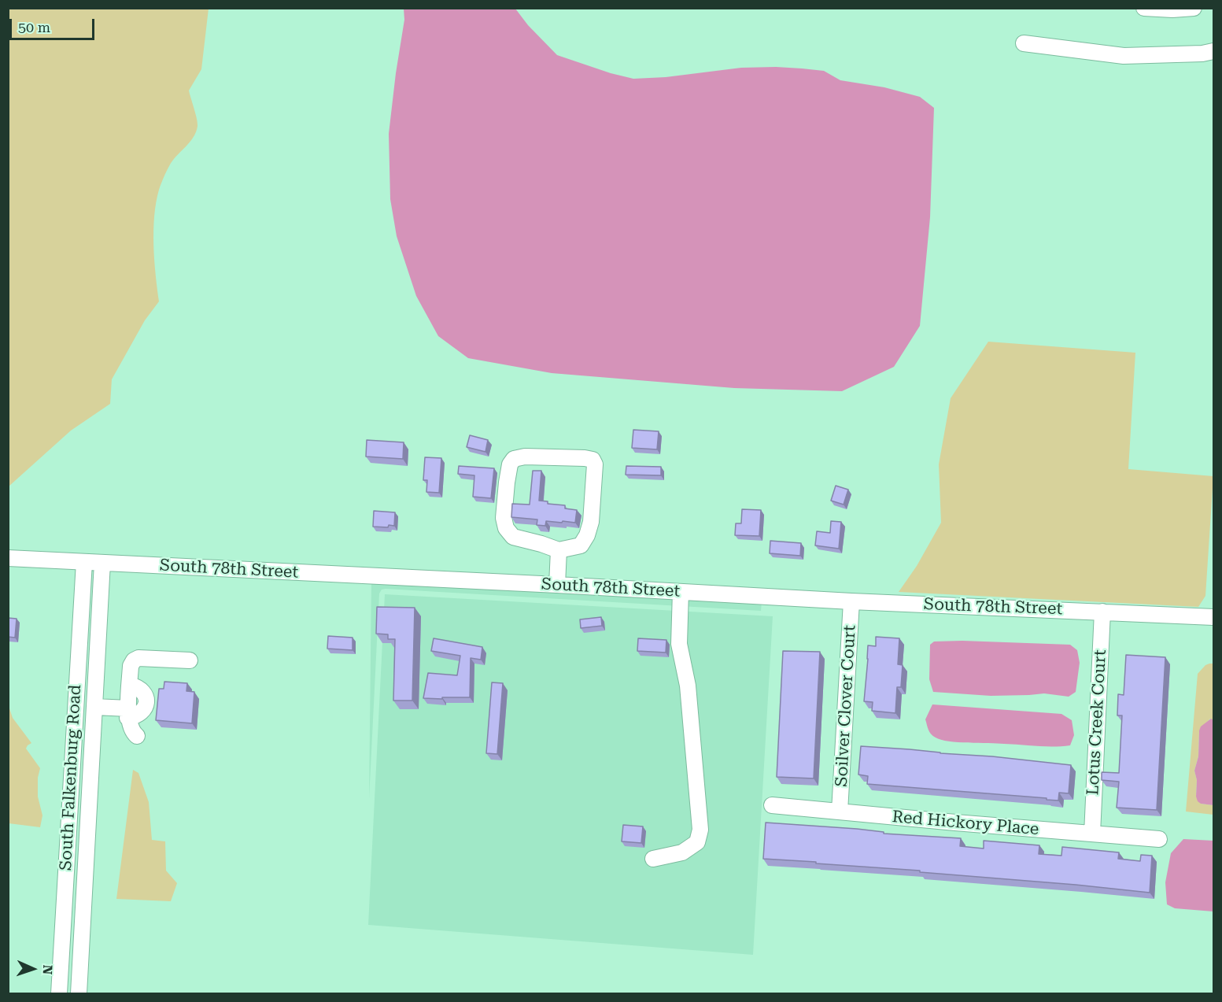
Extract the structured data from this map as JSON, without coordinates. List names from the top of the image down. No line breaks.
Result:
{"streets":{"street":["South 78th Street","Soilver Clover Court","Lotus Creek Court","South Falkenburg Road","Red Hickory Place"]},"crossings":[["South 78th Street","Soilver Clover Court"],["South 78th Street","Lotus Creek Court"],["South 78th Street","South Falkenburg Road"],["Soilver Clover Court","Red Hickory Place"],["Lotus Creek Court","Red Hickory Place"]],"scale_bar":"50 m","north":"right"}
